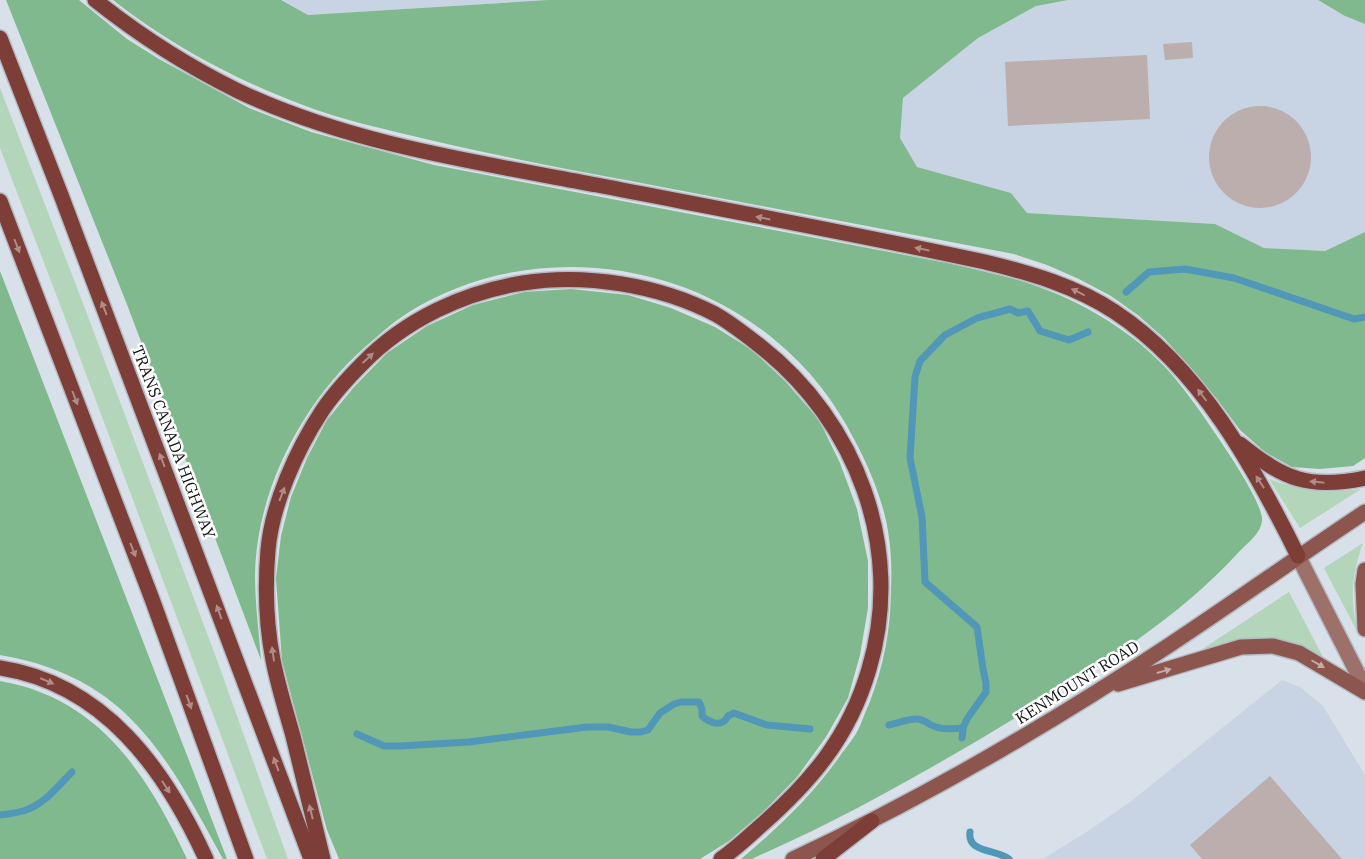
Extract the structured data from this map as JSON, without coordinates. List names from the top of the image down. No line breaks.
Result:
{"streets":{"highway":["TRANS CANADA HIGHWAY"],"main road":["KENMOUNT ROAD"]}}
